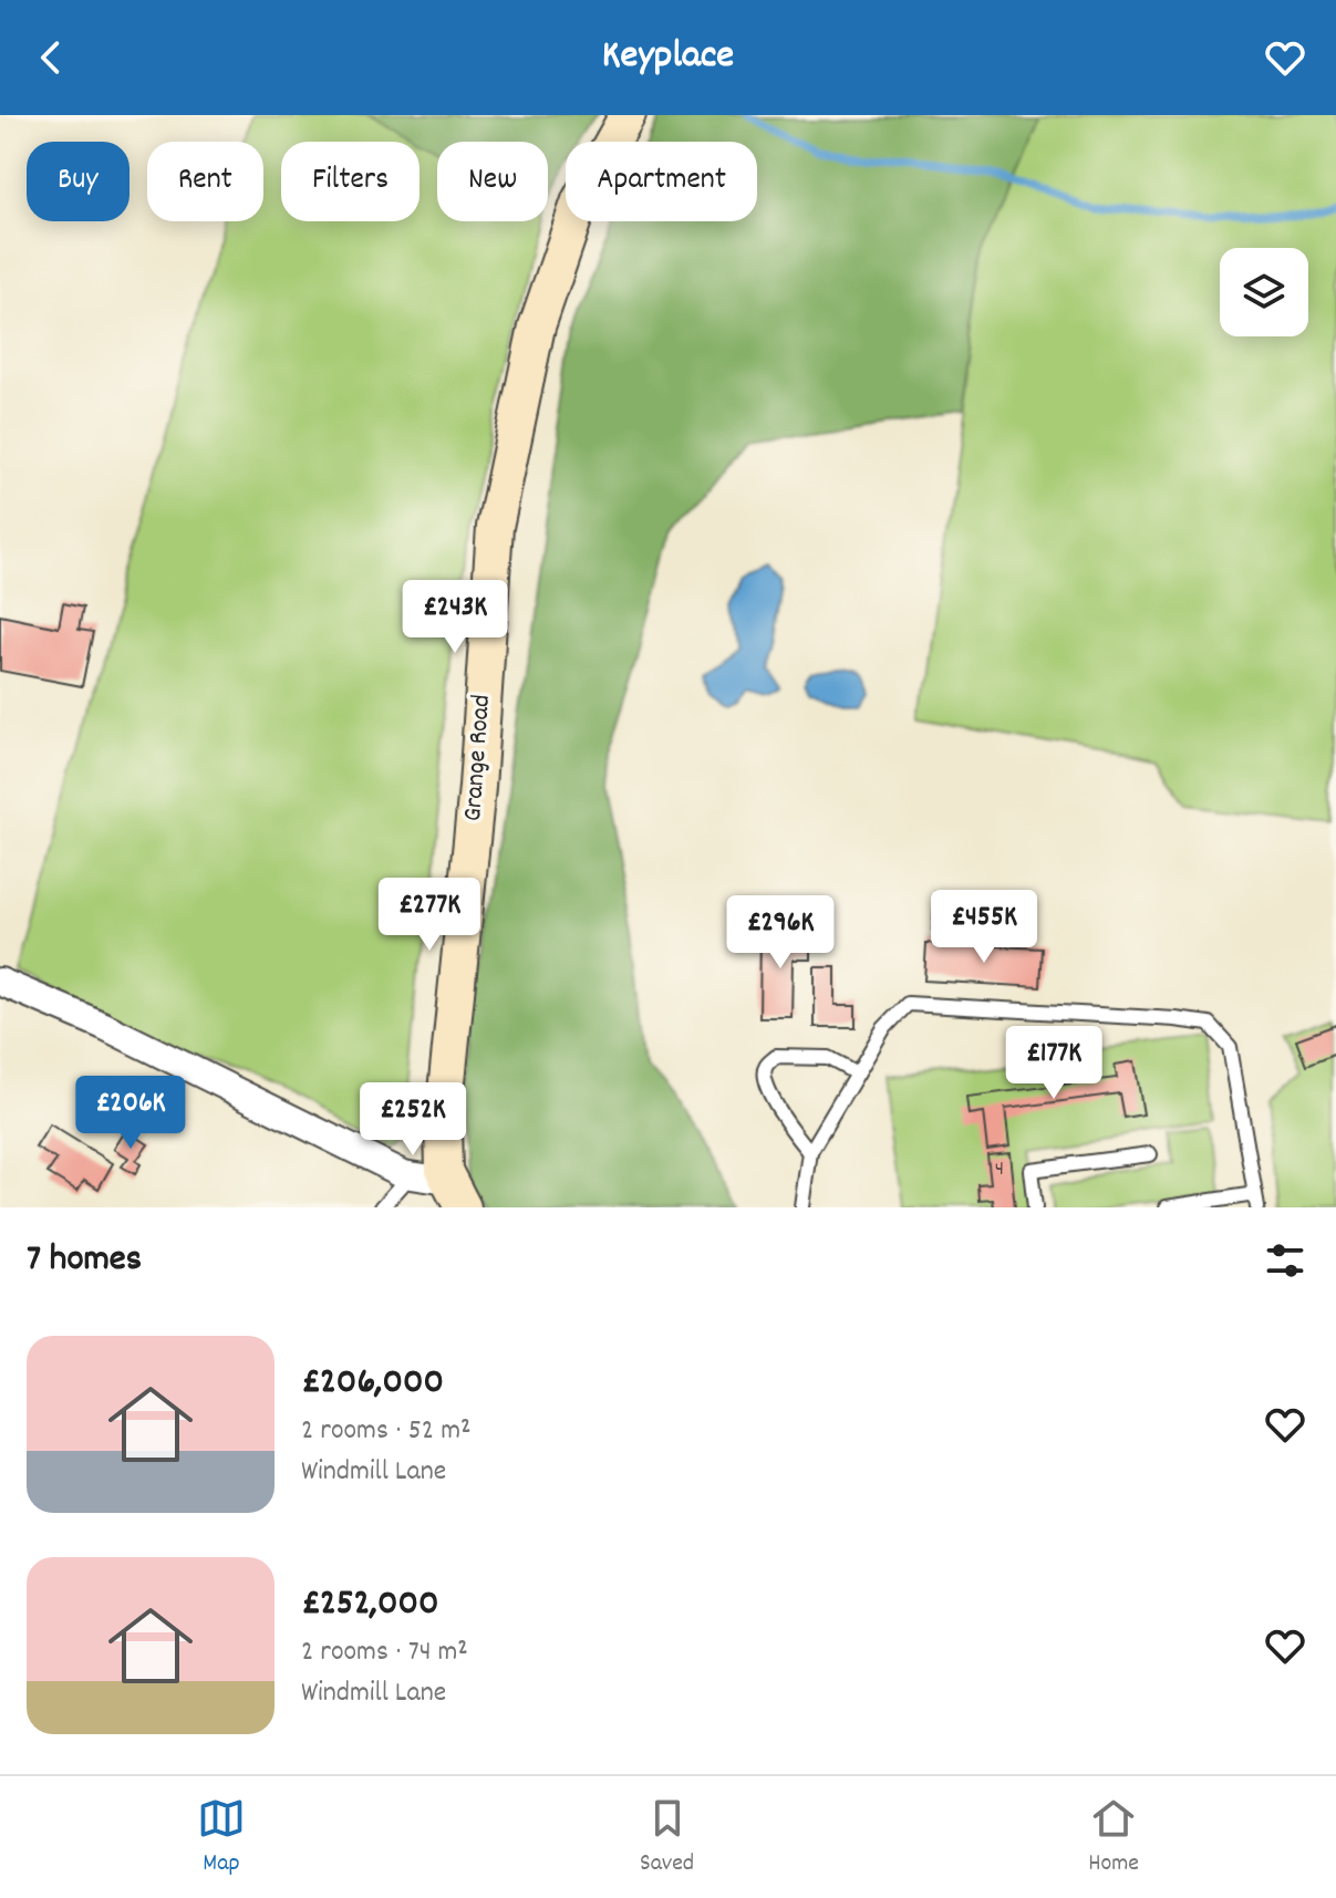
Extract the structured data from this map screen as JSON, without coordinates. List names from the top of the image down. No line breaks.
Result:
{"streets":{"main road":["Grange Road"]},"house_numbers":["4"],"page":{"header":"Keyplace","chip":["Buy","Rent","Filters","New","Apartment"],"price":["£243K","£277K","£455K","£296K","£177K","£206K","£252K"],"heading":"7 homes","list":[{"name":"£206,000","note":"2 rooms · 52 m² · Windmill Lane"},{"name":"£252,000","note":"2 rooms · 74 m² · Windmill Lane"}],"tabs":["Map","Saved","Home"]}}
